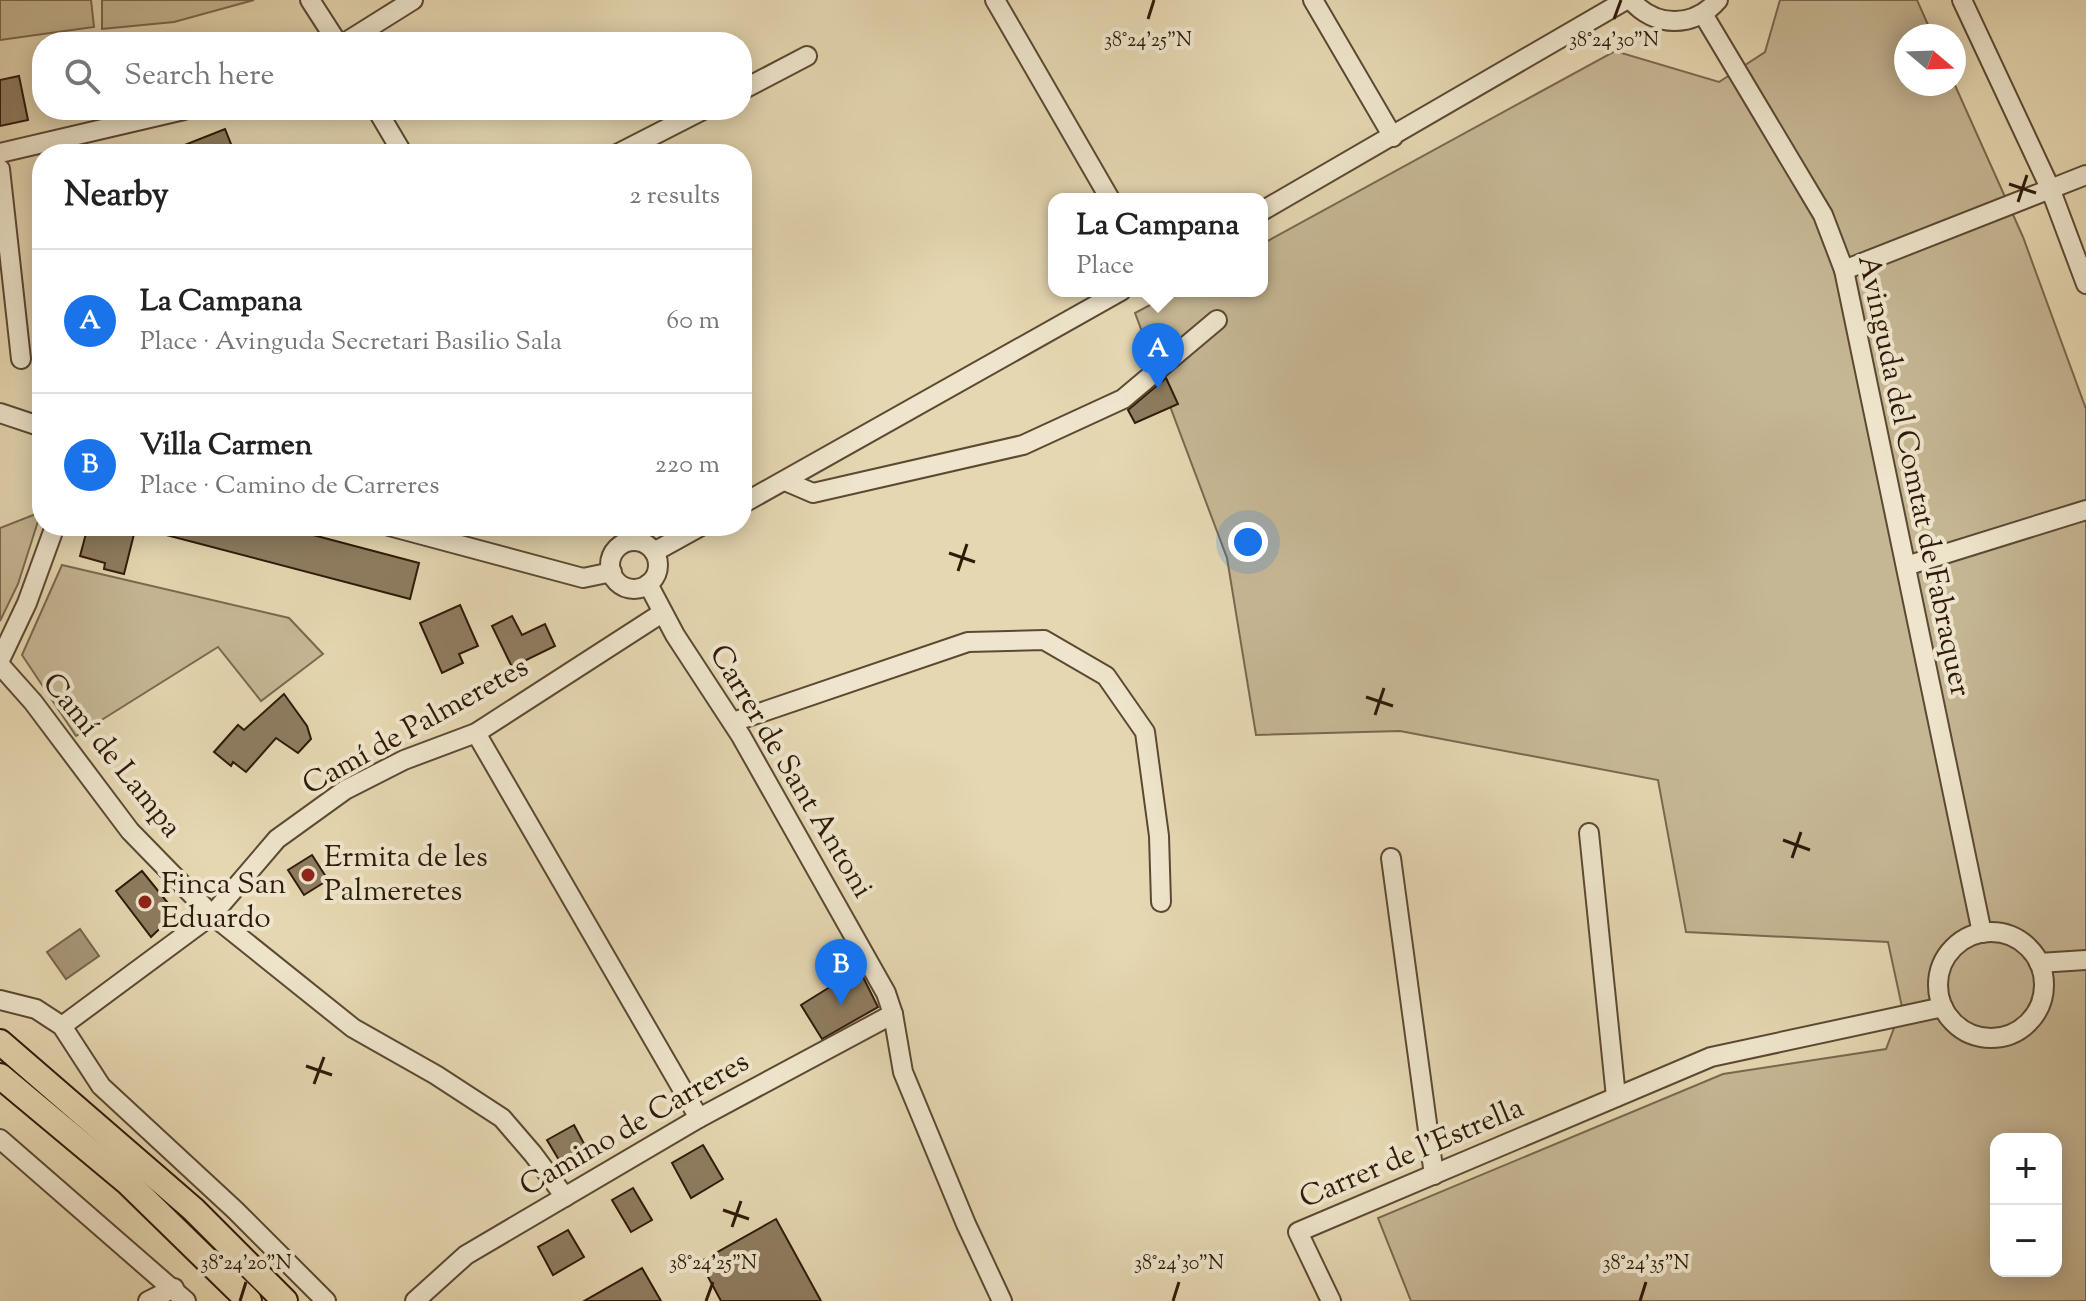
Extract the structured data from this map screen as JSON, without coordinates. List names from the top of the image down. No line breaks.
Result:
{"streets":{"street":["Avinguda del Comtat de Fabraquer","Camí de Palmeretes","Camí de Lampa","Carrer de Sant Antoni","Camino de Carreres","Carrer de l'Estrella"]},"crossings":[["Avinguda del Comtat de Fabraquer","Carrer de l'Estrella"],["Camí de Palmeretes","Camí de Lampa"],["Camí de Palmeretes","Carrer de Sant Antoni"],["Camí de Lampa","Camino de Carreres"],["Carrer de Sant Antoni","Camino de Carreres"]],"places":["Ermita de les Palmeretes","Finca San Eduardo"],"north":"right","page":{"search":"Search here","heading":["Nearby","2 results"],"popup":["La Campana","Place"],"list":[{"mark":"A","name":"La Campana","note":"Place · Avinguda Secretari Basilio Sala","value":"60 m"},{"mark":"B","name":"Villa Carmen","note":"Place · Camino de Carreres","value":"220 m"}],"pins":["A","B"],"map_buttons":["+","−"]},"coordinates":["38°24'25\"N","38°24'30\"N","38°24'20\"N","38°24'35\"N"]}
